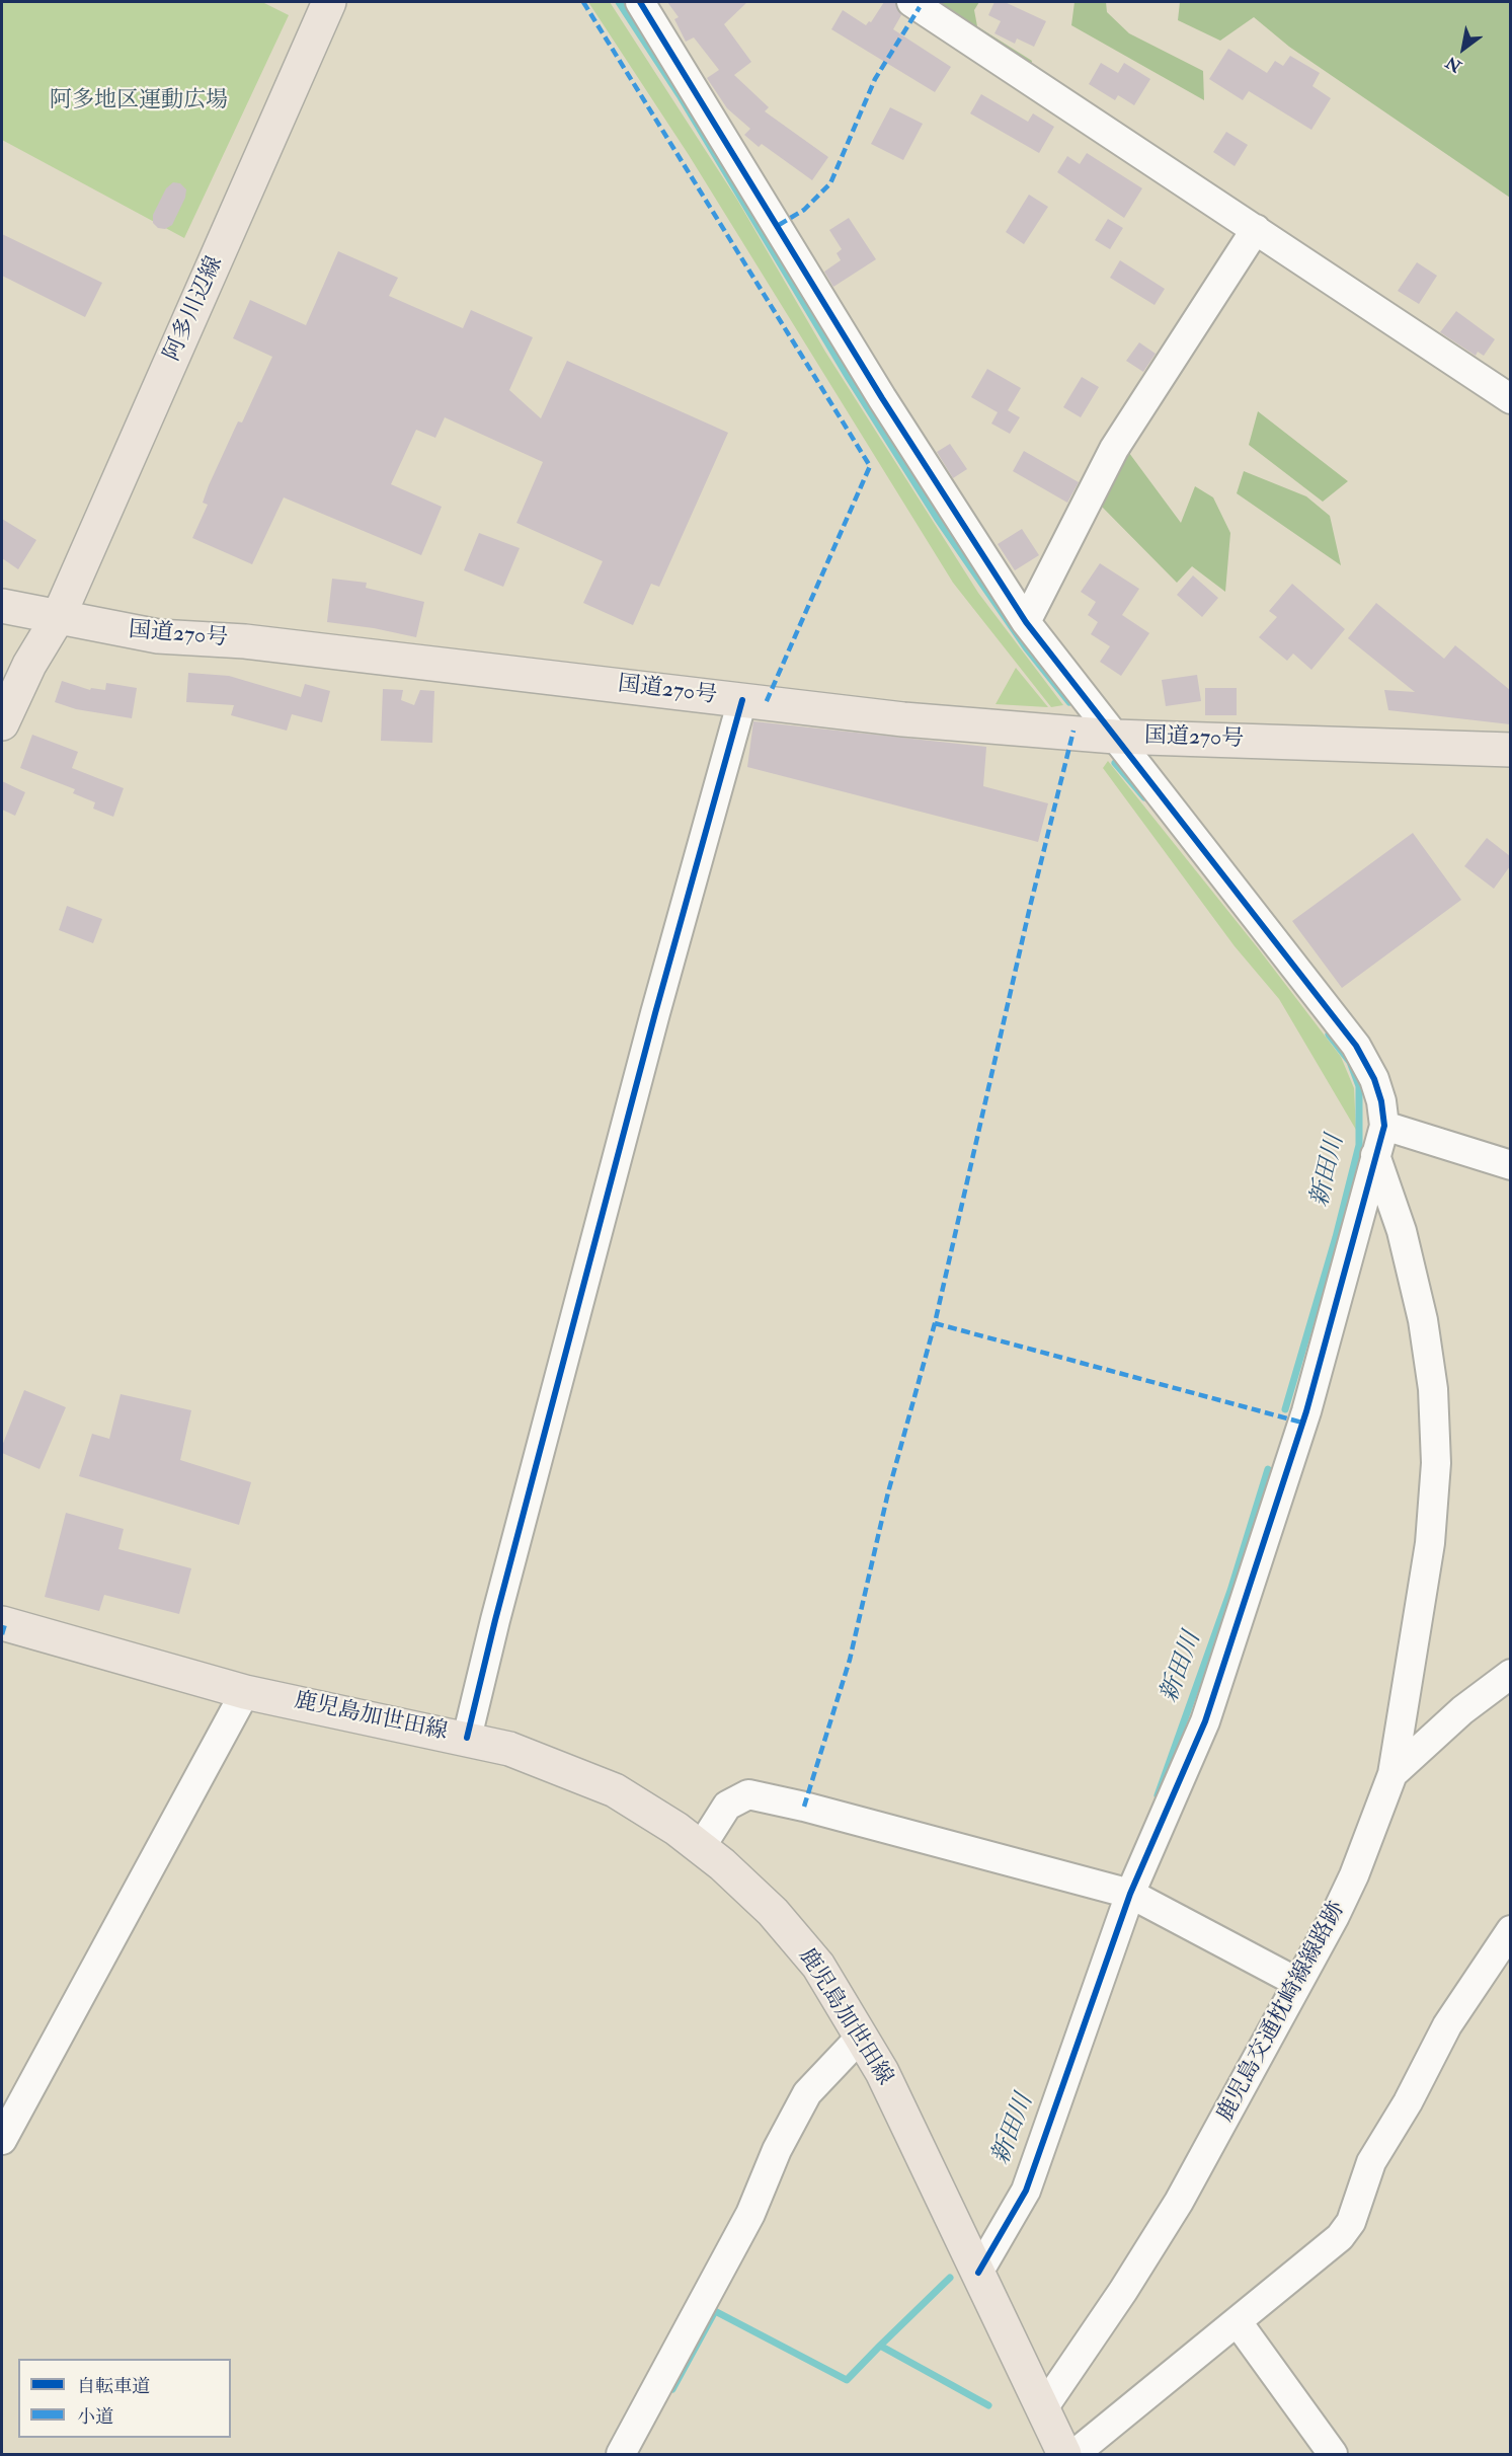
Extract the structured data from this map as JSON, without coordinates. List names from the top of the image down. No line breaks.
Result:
{"streets":{"main road":["阿多川辺線","国道270号","鹿児島加世田線"],"street":["鹿児島交通枕崎線線路跡"]},"crossings":[["阿多川辺線","国道270号"],["鹿児島加世田線","鹿児島交通枕崎線線路跡"]],"water":["新田川"],"parks":["阿多地区運動広場"],"legend":["自転車道","小道"],"north":"bottom left"}
